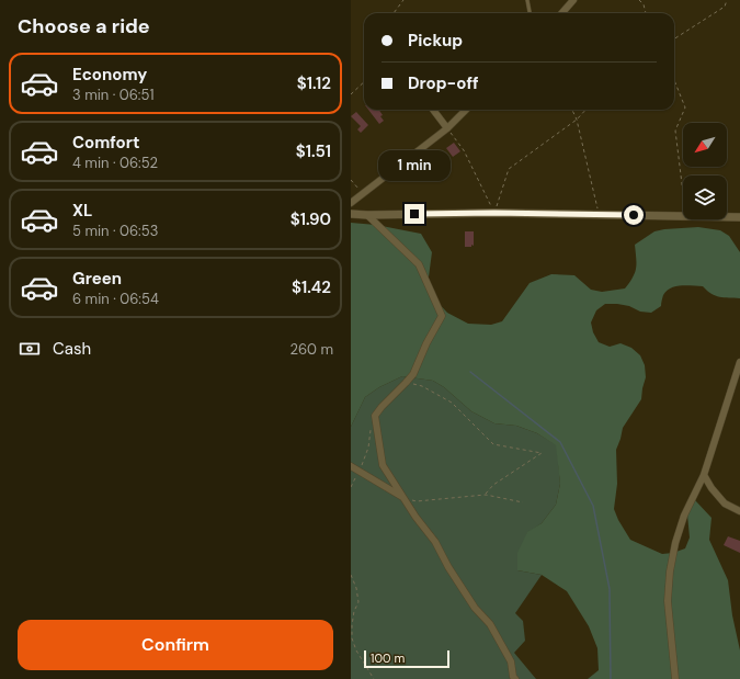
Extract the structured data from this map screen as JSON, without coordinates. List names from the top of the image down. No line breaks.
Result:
{"scale_bar":"100 m","north":"bottom left","page":{"heading":"Choose a ride","banner":["Pickup","Drop-off"],"list":[{"name":"Economy","note":"3 min · 06:51","value":"$1.12"},{"name":"Comfort","note":"4 min · 06:52","value":"$1.51"},{"name":"XL","note":"5 min · 06:53","value":"$1.90"},{"name":"Green","note":"6 min · 06:54","value":"$1.42"}],"bubble":"1 min","pay":["Cash","260 m"],"buttons":"Confirm","scale":"100 m"}}
